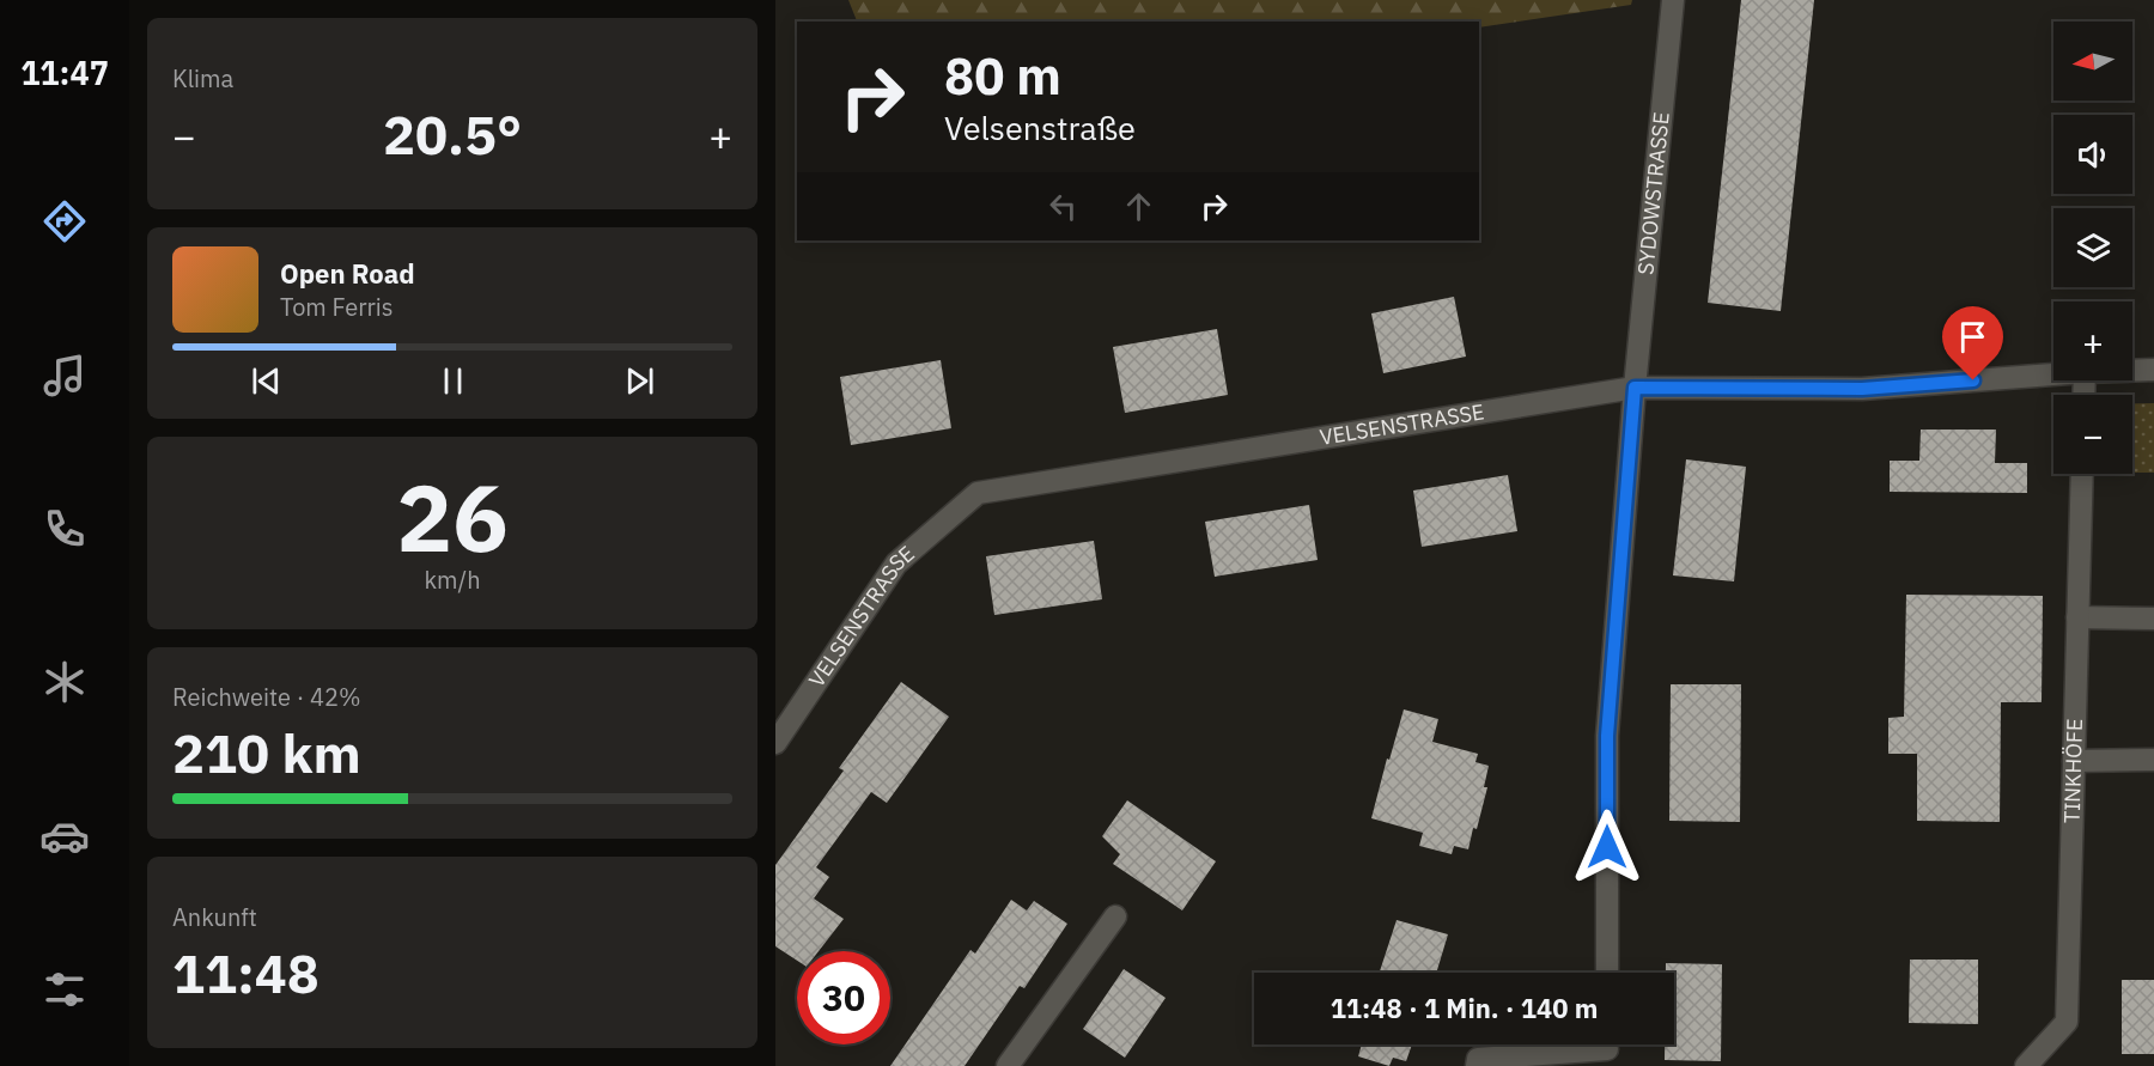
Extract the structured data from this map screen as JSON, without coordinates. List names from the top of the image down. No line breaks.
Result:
{"streets":{"street":["SYDOWSTRASSE","VELSENSTRASSE","TINKHÖFE"]},"crossings":[["SYDOWSTRASSE","VELSENSTRASSE"]],"north":"left","page":{"tabs":"11:47","tile":["Klima",["26","km/h"],["Reichweite · 42%","210 km"],["Ankunft","11:48"]],"map_buttons":["+","−"],"turn":["80 m","Velsenstraße"],"heat":["−","20.5°","+"],"song":["Open Road","Tom Ferris"],"limit":"30","trip":"11:48 · 1 Min. · 140 m"}}
